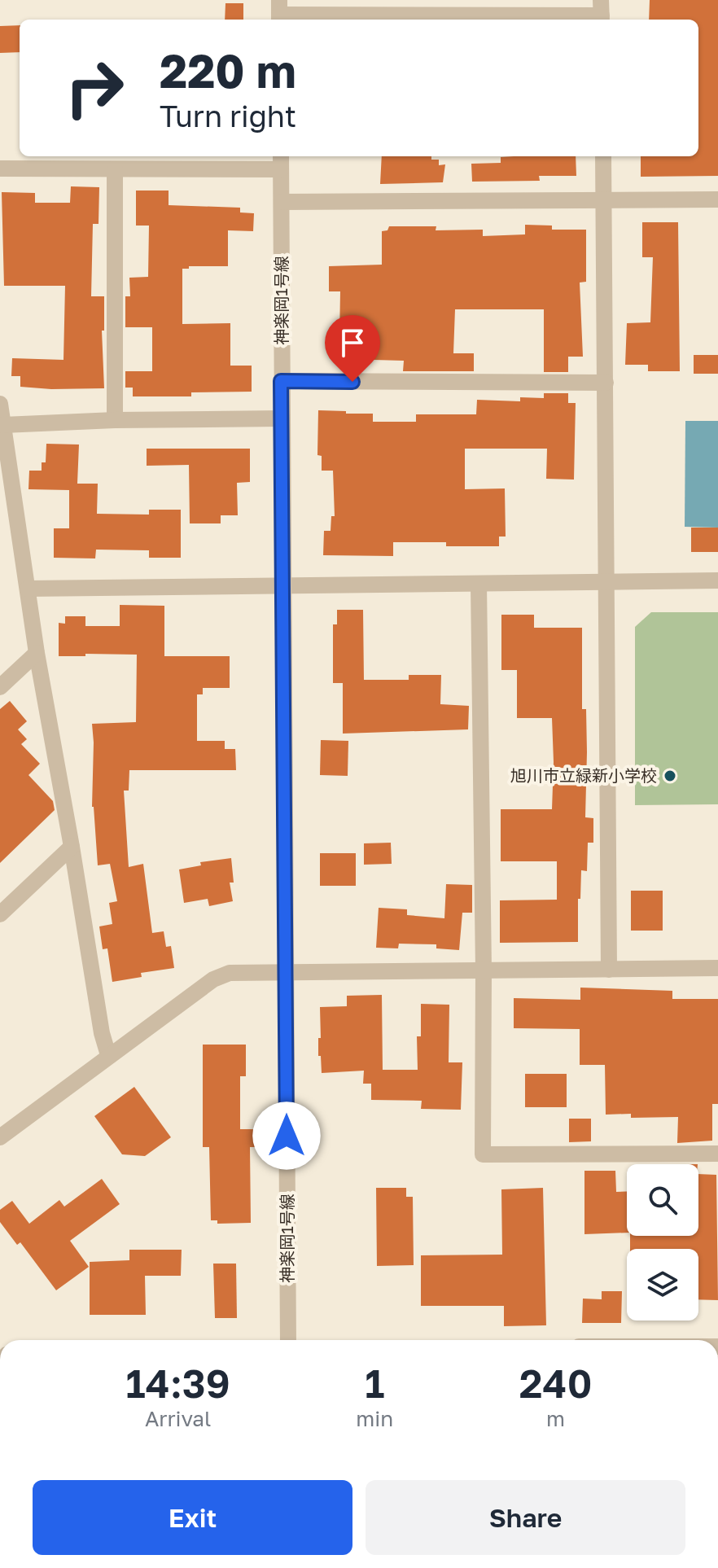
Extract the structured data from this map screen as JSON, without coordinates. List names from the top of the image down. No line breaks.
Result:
{"streets":{"street":["神楽岡1号線"]},"places":["旭川市立緑新小学校"],"page":{"turn":["220 m","Turn right"],"eta":["14:39","Arrival","1","min","240","m"],"buttons":["Exit","Share"]}}
